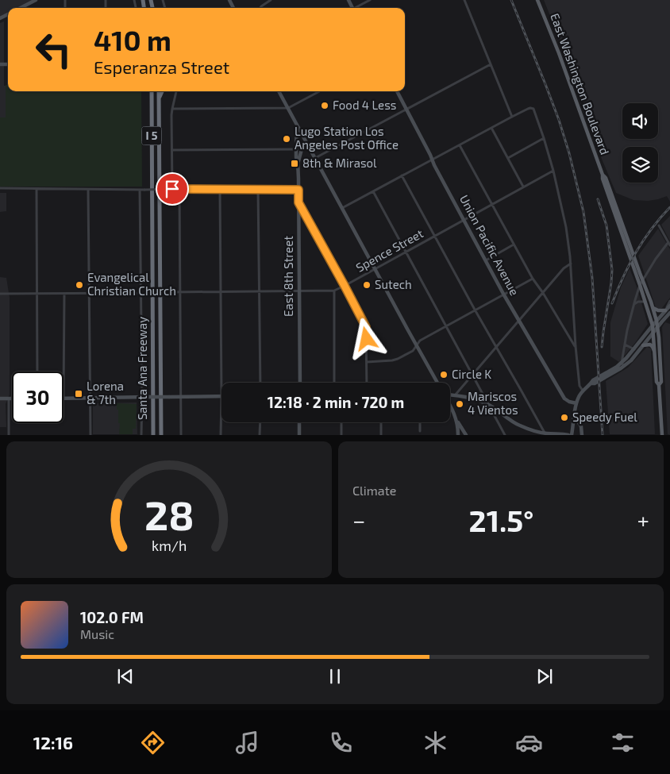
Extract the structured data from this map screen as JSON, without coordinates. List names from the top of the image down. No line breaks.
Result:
{"streets":{"highway":["I 5","Santa Ana Freeway"],"main road":["East Washington Boulevard","Union Pacific Avenue","East 8th Street"],"street":["Spence Street"]},"crossings":[["Union Pacific Avenue","Spence Street"],["Spence Street","East 8th Street"]],"places":{"other":["Food 4 Less","Lugo Station Los Angeles Post Office","Evangelical Christian Church","Sutech","Circle K","Mariscos 4 Vientos","Speedy Fuel"],"transit":["8th & Mirasol","Lorena & 7th"]},"page":{"turn":["410 m","Esperanza Street"],"limit":"30","trip":"12:18 · 2 min · 720 m","tile":"Climate","heat":["−","21.5°","+"],"song":["102.0 FM","Music"],"tabs":"12:16","gauge":["28","km/h"]}}
